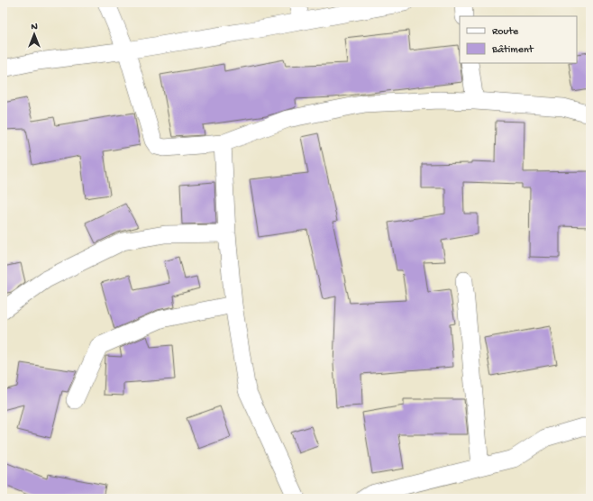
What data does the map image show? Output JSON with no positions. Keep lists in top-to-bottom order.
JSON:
{
  "legend": ["Route", "Bâtiment"],
  "north": "top"
}
